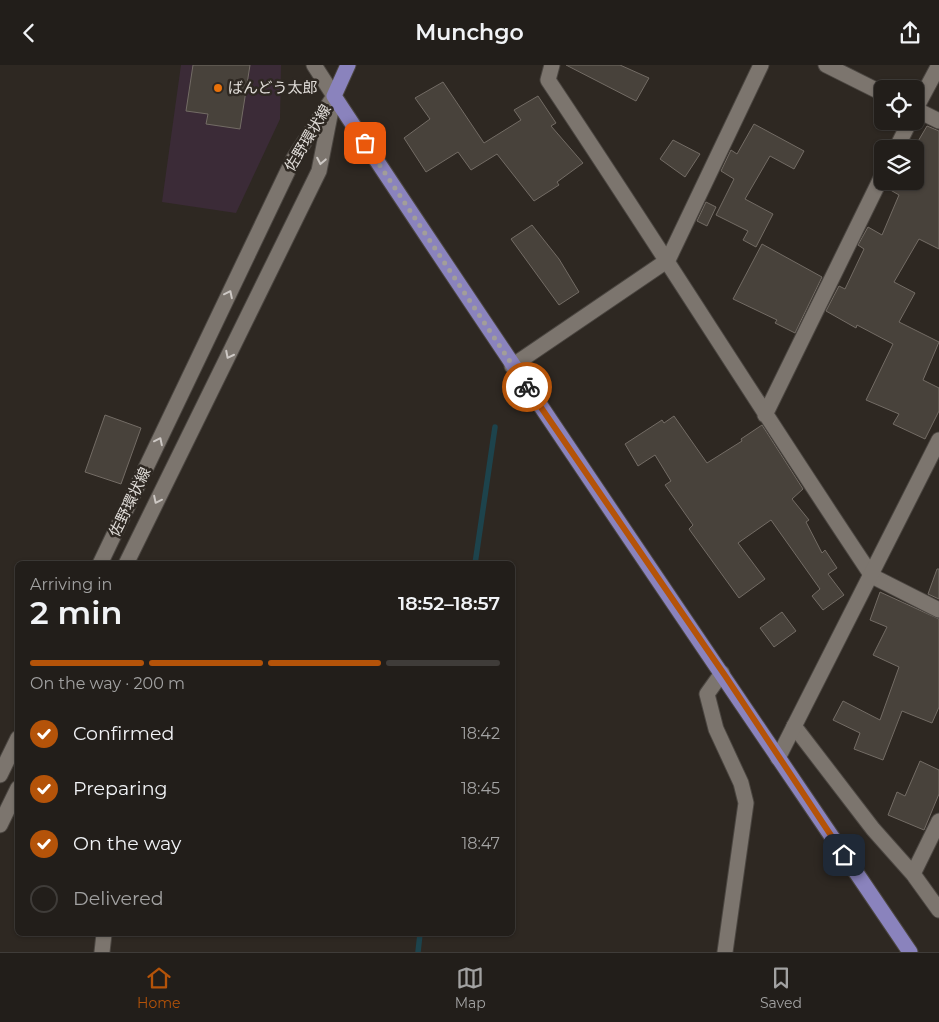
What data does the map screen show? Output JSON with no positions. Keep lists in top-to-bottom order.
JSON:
{
  "streets": {
    "street": ["佐野環状線"]
  },
  "places": ["ばんどう太郎"],
  "page": {
    "header": "Munchgo",
    "heading": ["2 min", "Arriving in", "18:52–18:57"],
    "bar": "On the way · 200 m",
    "list": [
      ["Confirmed", "18:42"],
      ["Preparing", "18:45"],
      ["On the way", "18:47"],
      "Delivered"
    ],
    "tabs": ["Home", "Map", "Saved"]
  }
}
